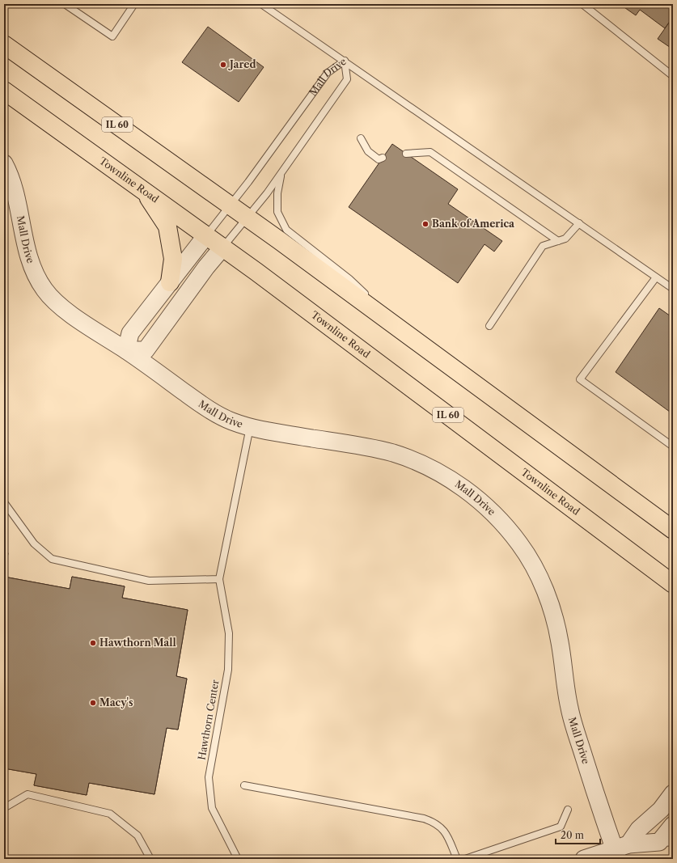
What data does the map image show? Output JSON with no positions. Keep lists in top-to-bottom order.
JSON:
{
  "streets": {
    "main road": ["IL 60", "Townline Road"],
    "street": ["Mall Drive"],
    "lane": ["Hawthorn Center"]
  },
  "crossings": [
    ["Mall Drive", "IL 60"],
    ["Mall Drive", "Townline Road"],
    ["Mall Drive", "Hawthorn Center"]
  ],
  "places": [
    "Jared",
    "Bank of America",
    "Hawthorn Mall",
    "Macy's"
  ],
  "scale_bar": "20 m"
}
